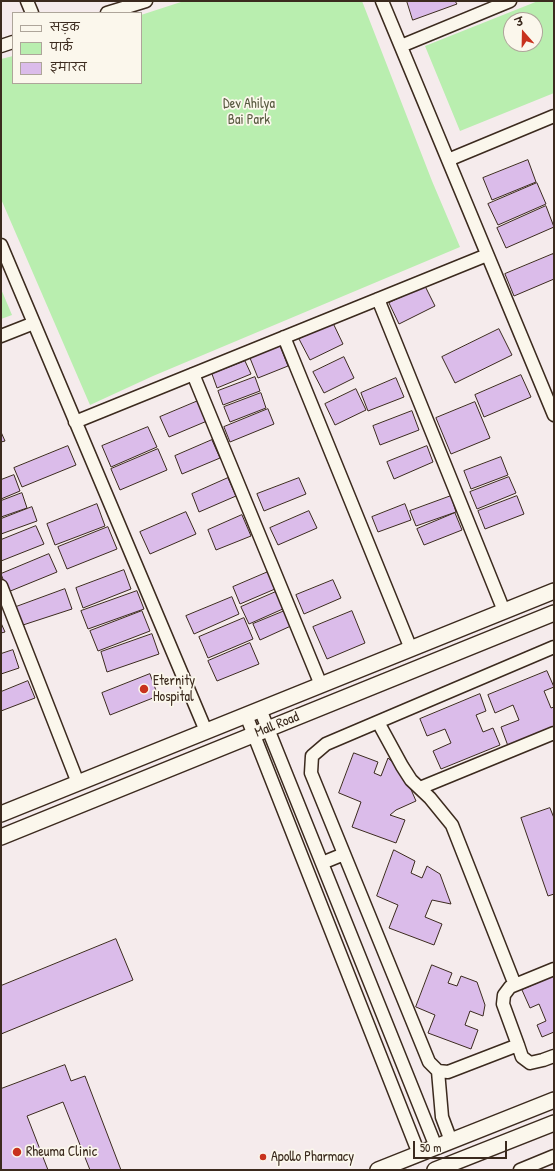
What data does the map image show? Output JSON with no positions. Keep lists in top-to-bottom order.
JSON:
{
  "streets": {
    "street": ["Mall Road"]
  },
  "parks": ["Dev Ahilya Bai Park"],
  "places": ["Eternity Hospital", "Rheuma Clinic", "Apollo Pharmacy"],
  "legend": ["सड़क", "पार्क", "इमारत"],
  "scale_bar": "50 m",
  "north": "top"
}
